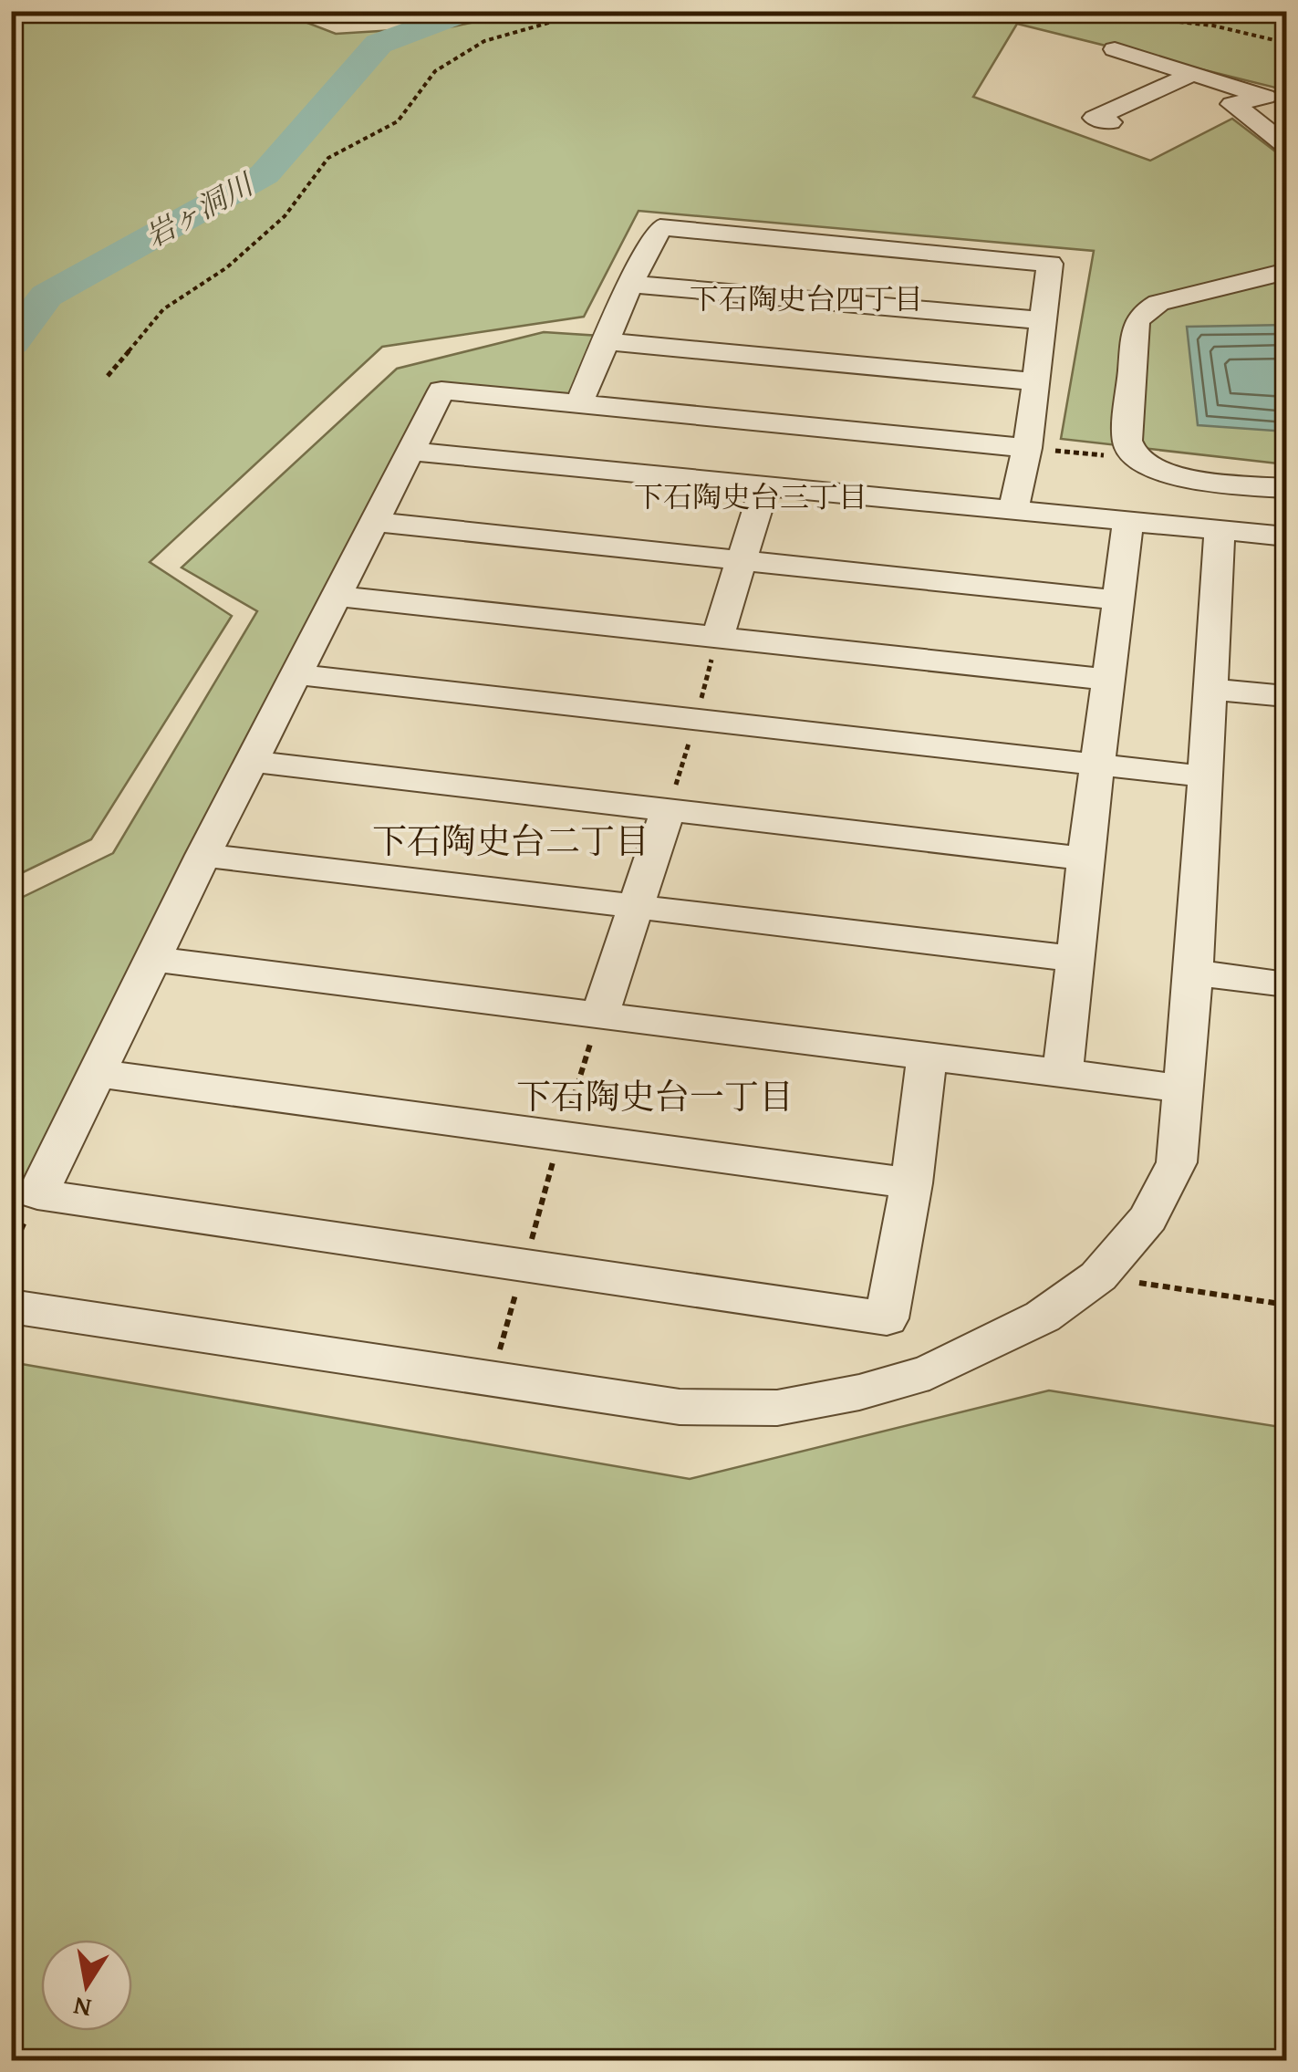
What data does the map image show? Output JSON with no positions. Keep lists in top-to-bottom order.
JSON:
{
  "districts": [
    "下石陶史台四丁目",
    "下石陶史台三丁目",
    "下石陶史台二丁目",
    "下石陶史台一丁目"
  ],
  "water": ["岩ヶ洞川"],
  "north": "bottom"
}
